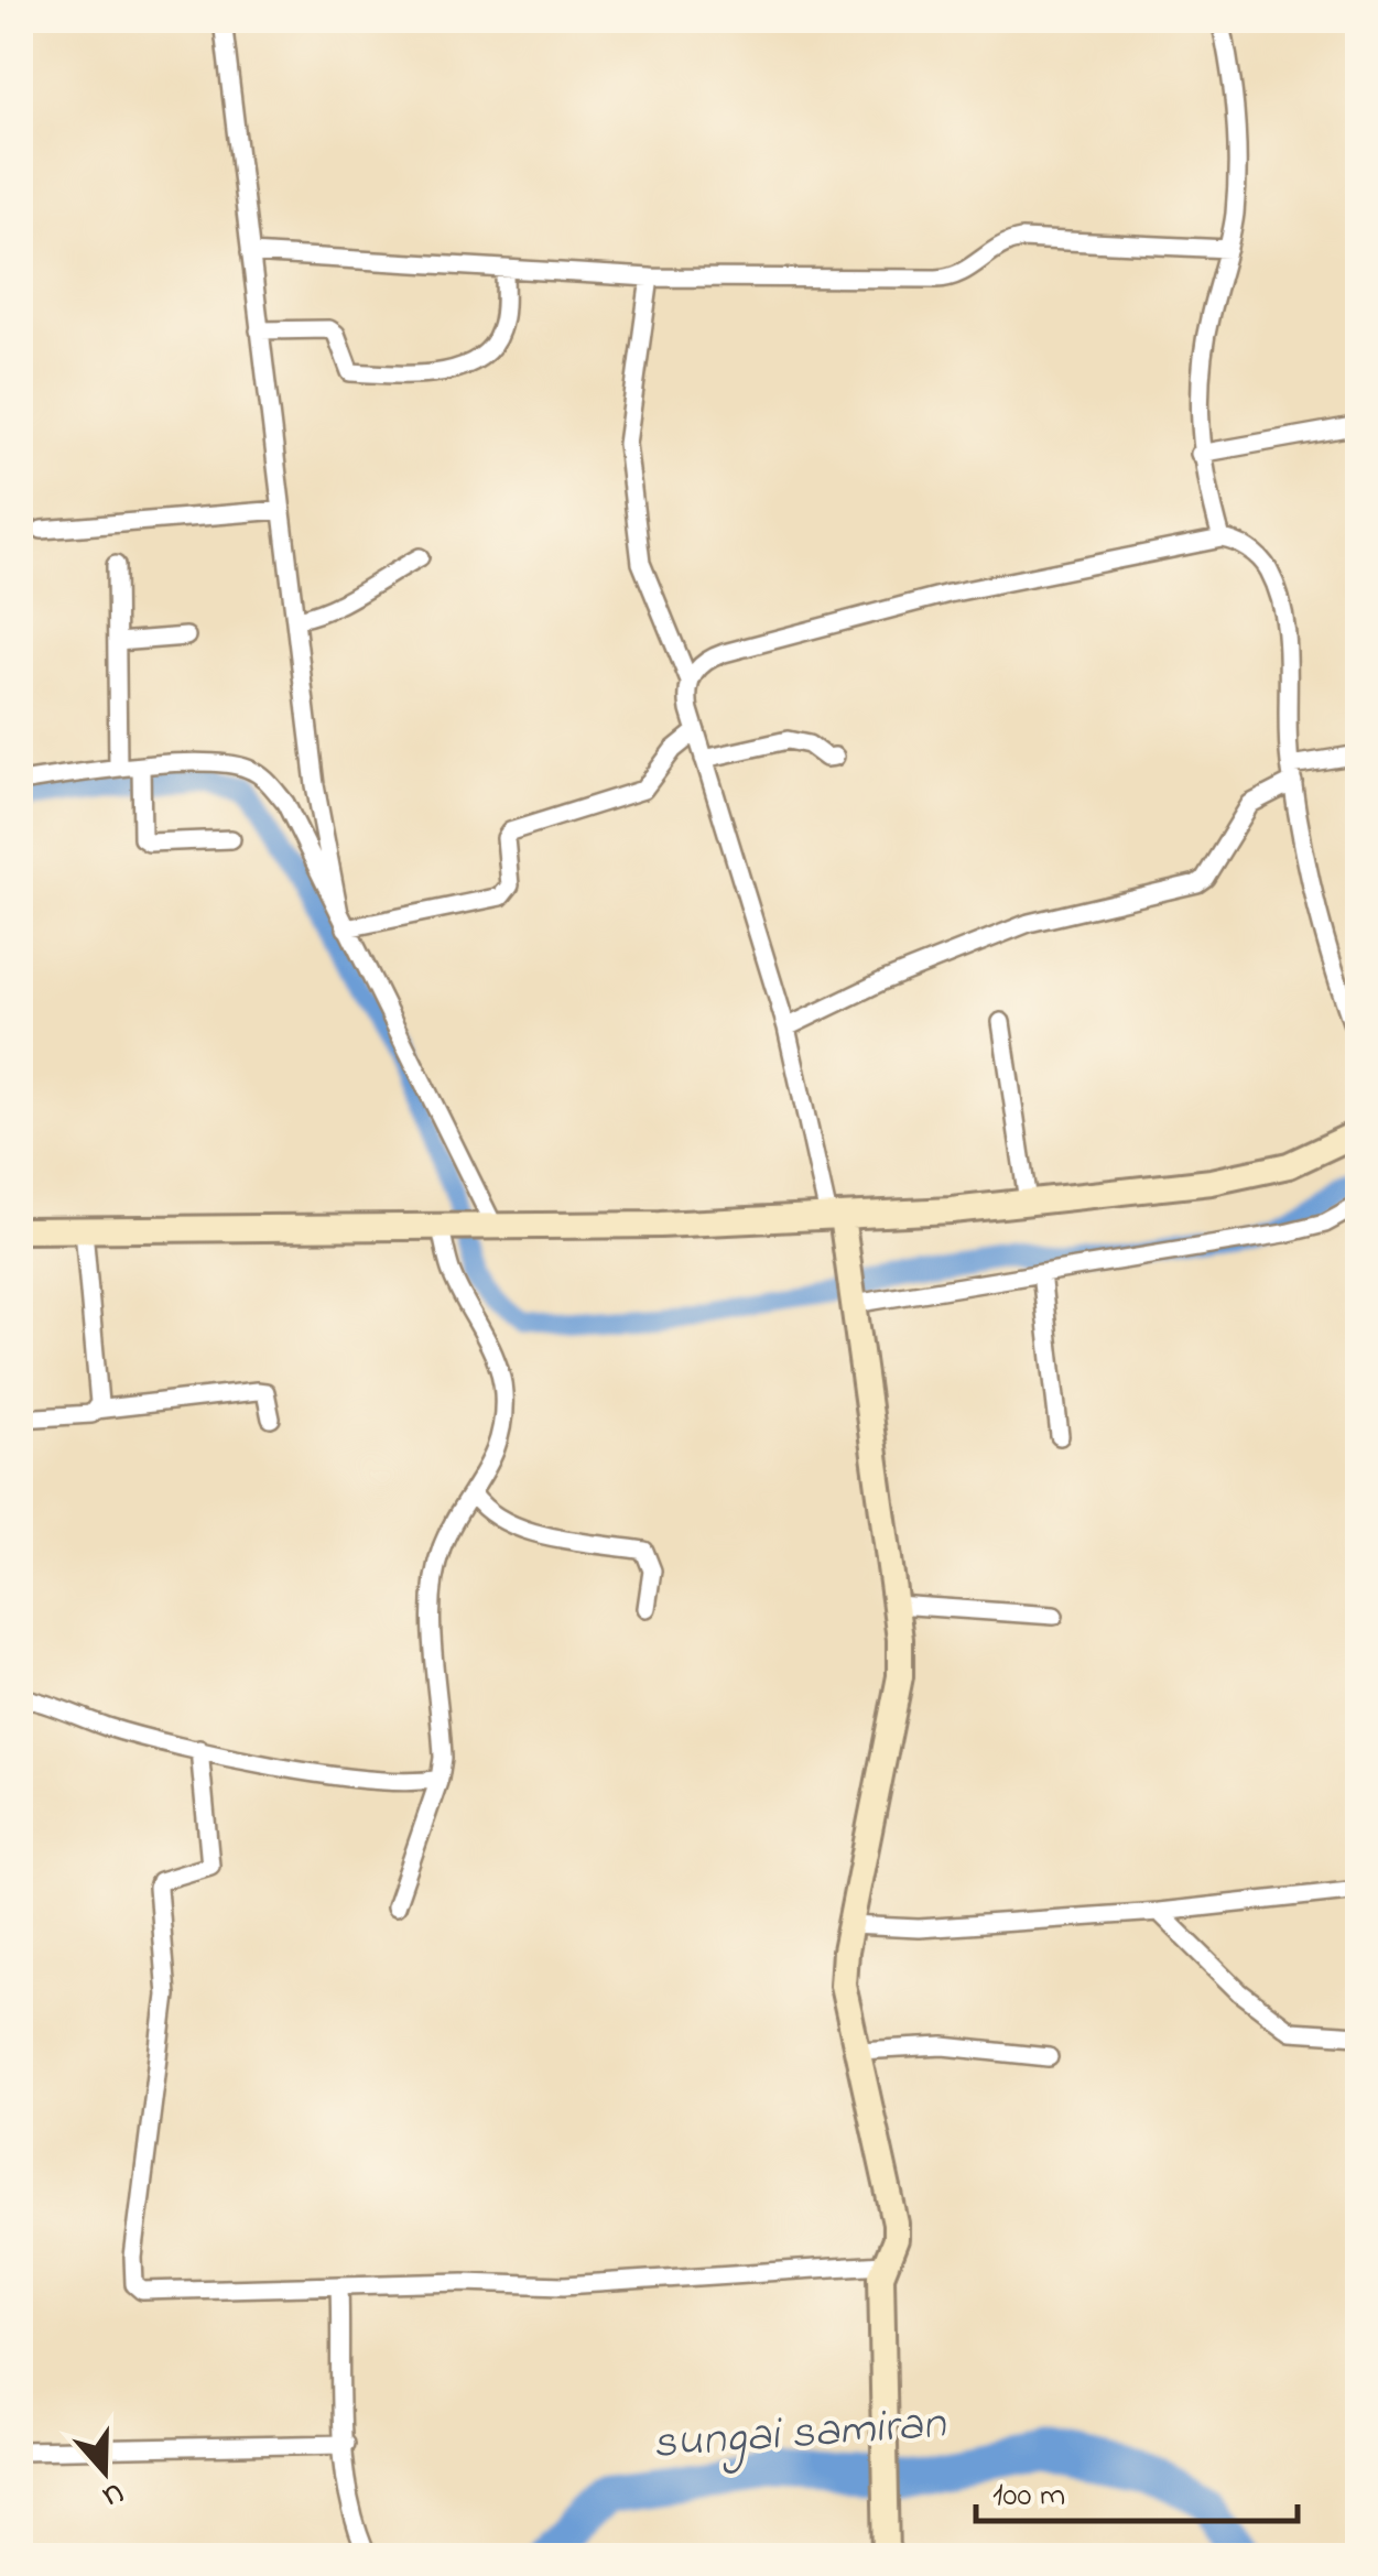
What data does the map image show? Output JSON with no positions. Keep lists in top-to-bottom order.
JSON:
{
  "water": ["sungai samiran"],
  "scale_bar": "100 m",
  "north": "bottom"
}
